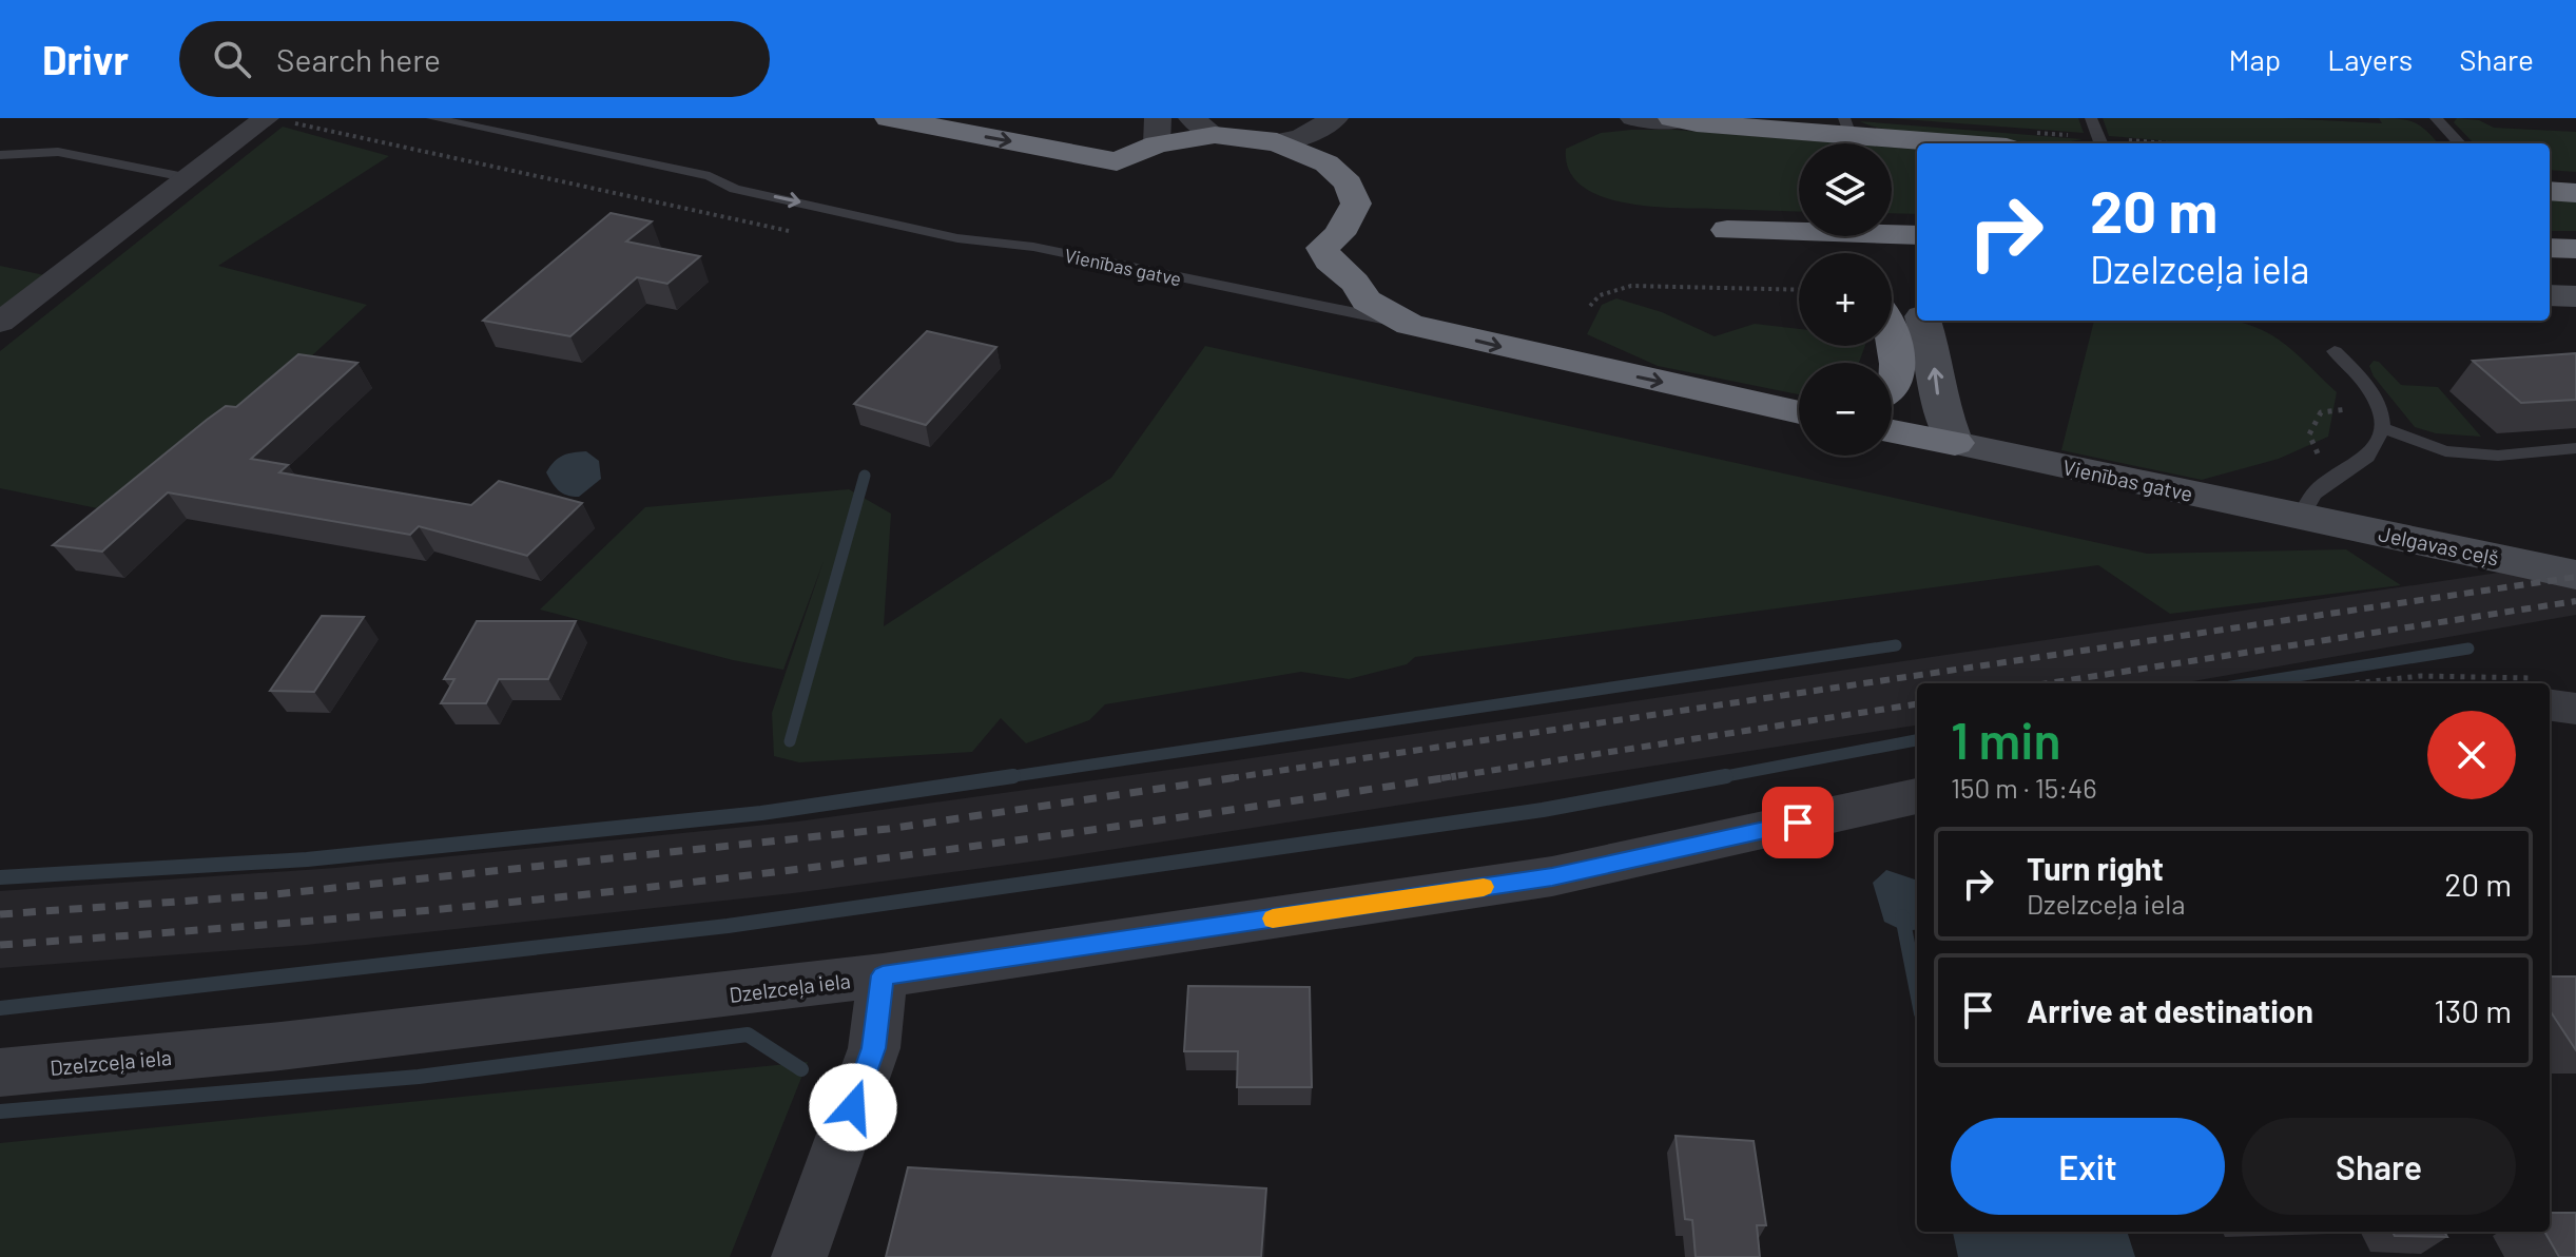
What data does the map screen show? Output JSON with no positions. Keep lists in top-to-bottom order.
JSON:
{
  "streets": {
    "highway": ["Vienības gatve"],
    "main road": ["Jelgavas ceļš"],
    "street": ["Dzelzceļa iela"]
  },
  "crossings": [
    ["Vienības gatve", "Jelgavas ceļš"]
  ],
  "one_way": ["Vienības gatve"],
  "page": {
    "header": "Drivr",
    "search": "Search here",
    "nav": ["Map", "Layers", "Share"],
    "map_buttons": ["+", "−"],
    "turn": ["20 m", "Dzelzceļa iela"],
    "heading": ["1 min", "150 m · 15:46"],
    "list": [
      {
        "name": "Turn right",
        "note": "Dzelzceļa iela",
        "value": "20 m"
      },
      {
        "name": "Arrive at destination",
        "value": "130 m"
      }
    ],
    "buttons": ["Exit", "Share"]
  }
}
